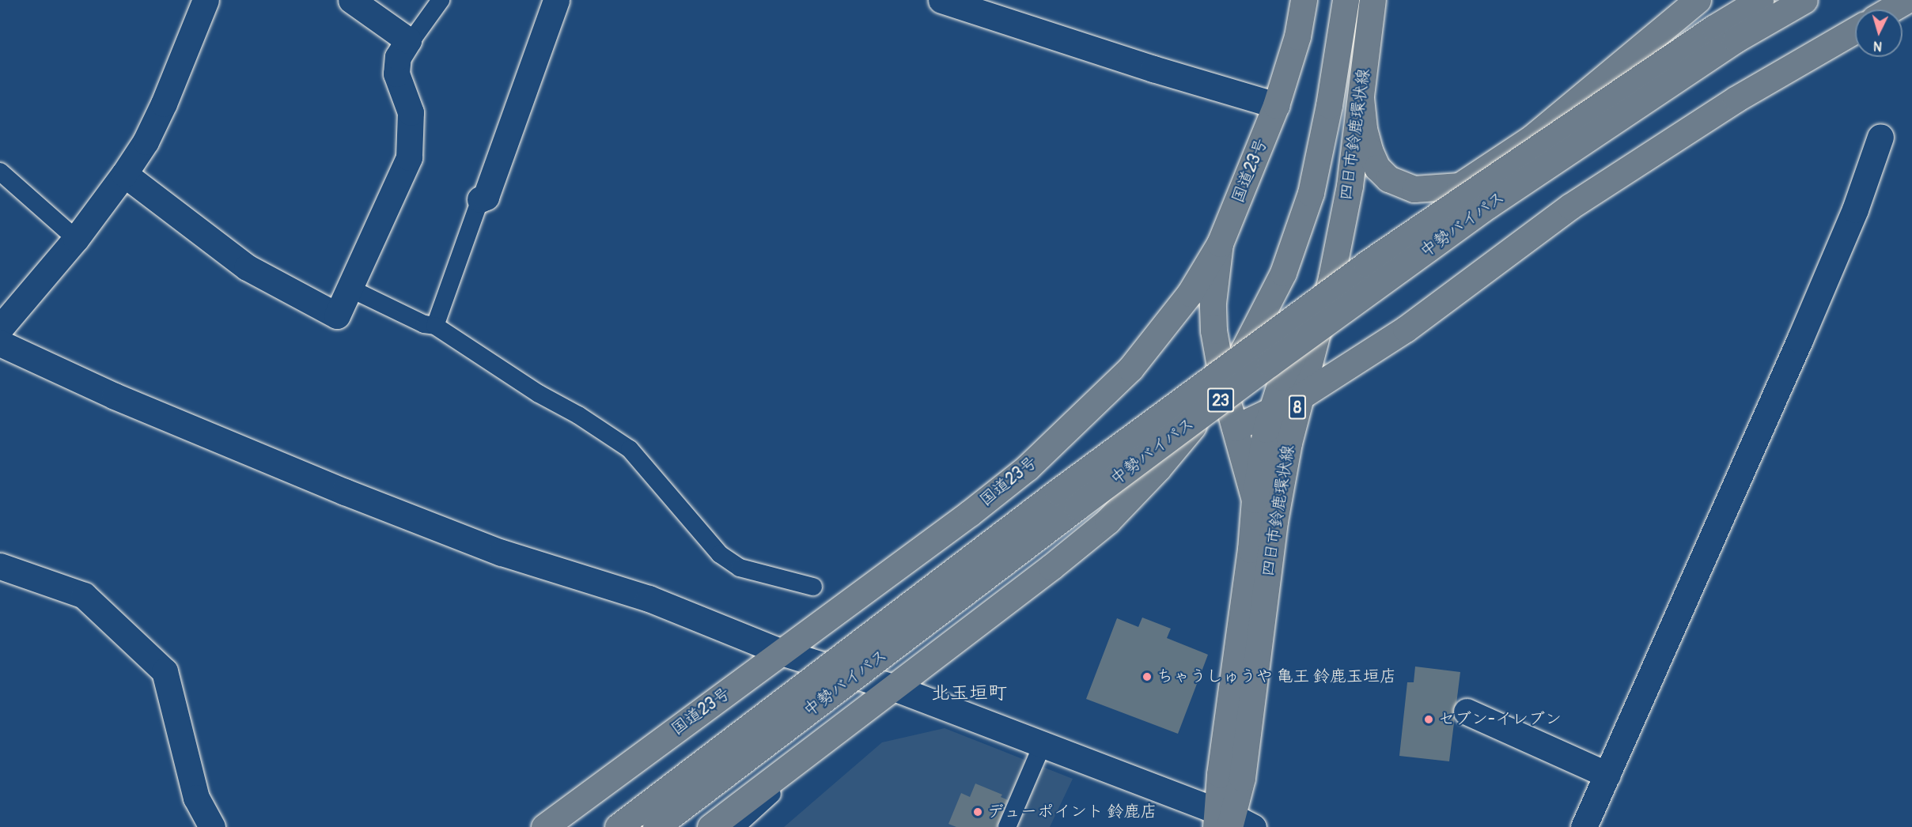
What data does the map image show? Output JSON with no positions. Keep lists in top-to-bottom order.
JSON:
{
  "streets": {
    "main road": [
      "四日市鈴鹿環状線",
      "国道23号",
      "中勢バイパス",
      "23",
      "8"
    ]
  },
  "crossings": [
    ["四日市鈴鹿環状線", "国道23号"],
    ["四日市鈴鹿環状線", "23"]
  ],
  "districts": ["北玉垣町"],
  "places": ["ちゃうしゅうや 亀王 鈴鹿玉垣店", "セブン-イレブン", "デューポイント 鈴鹿店"],
  "north": "bottom"
}
